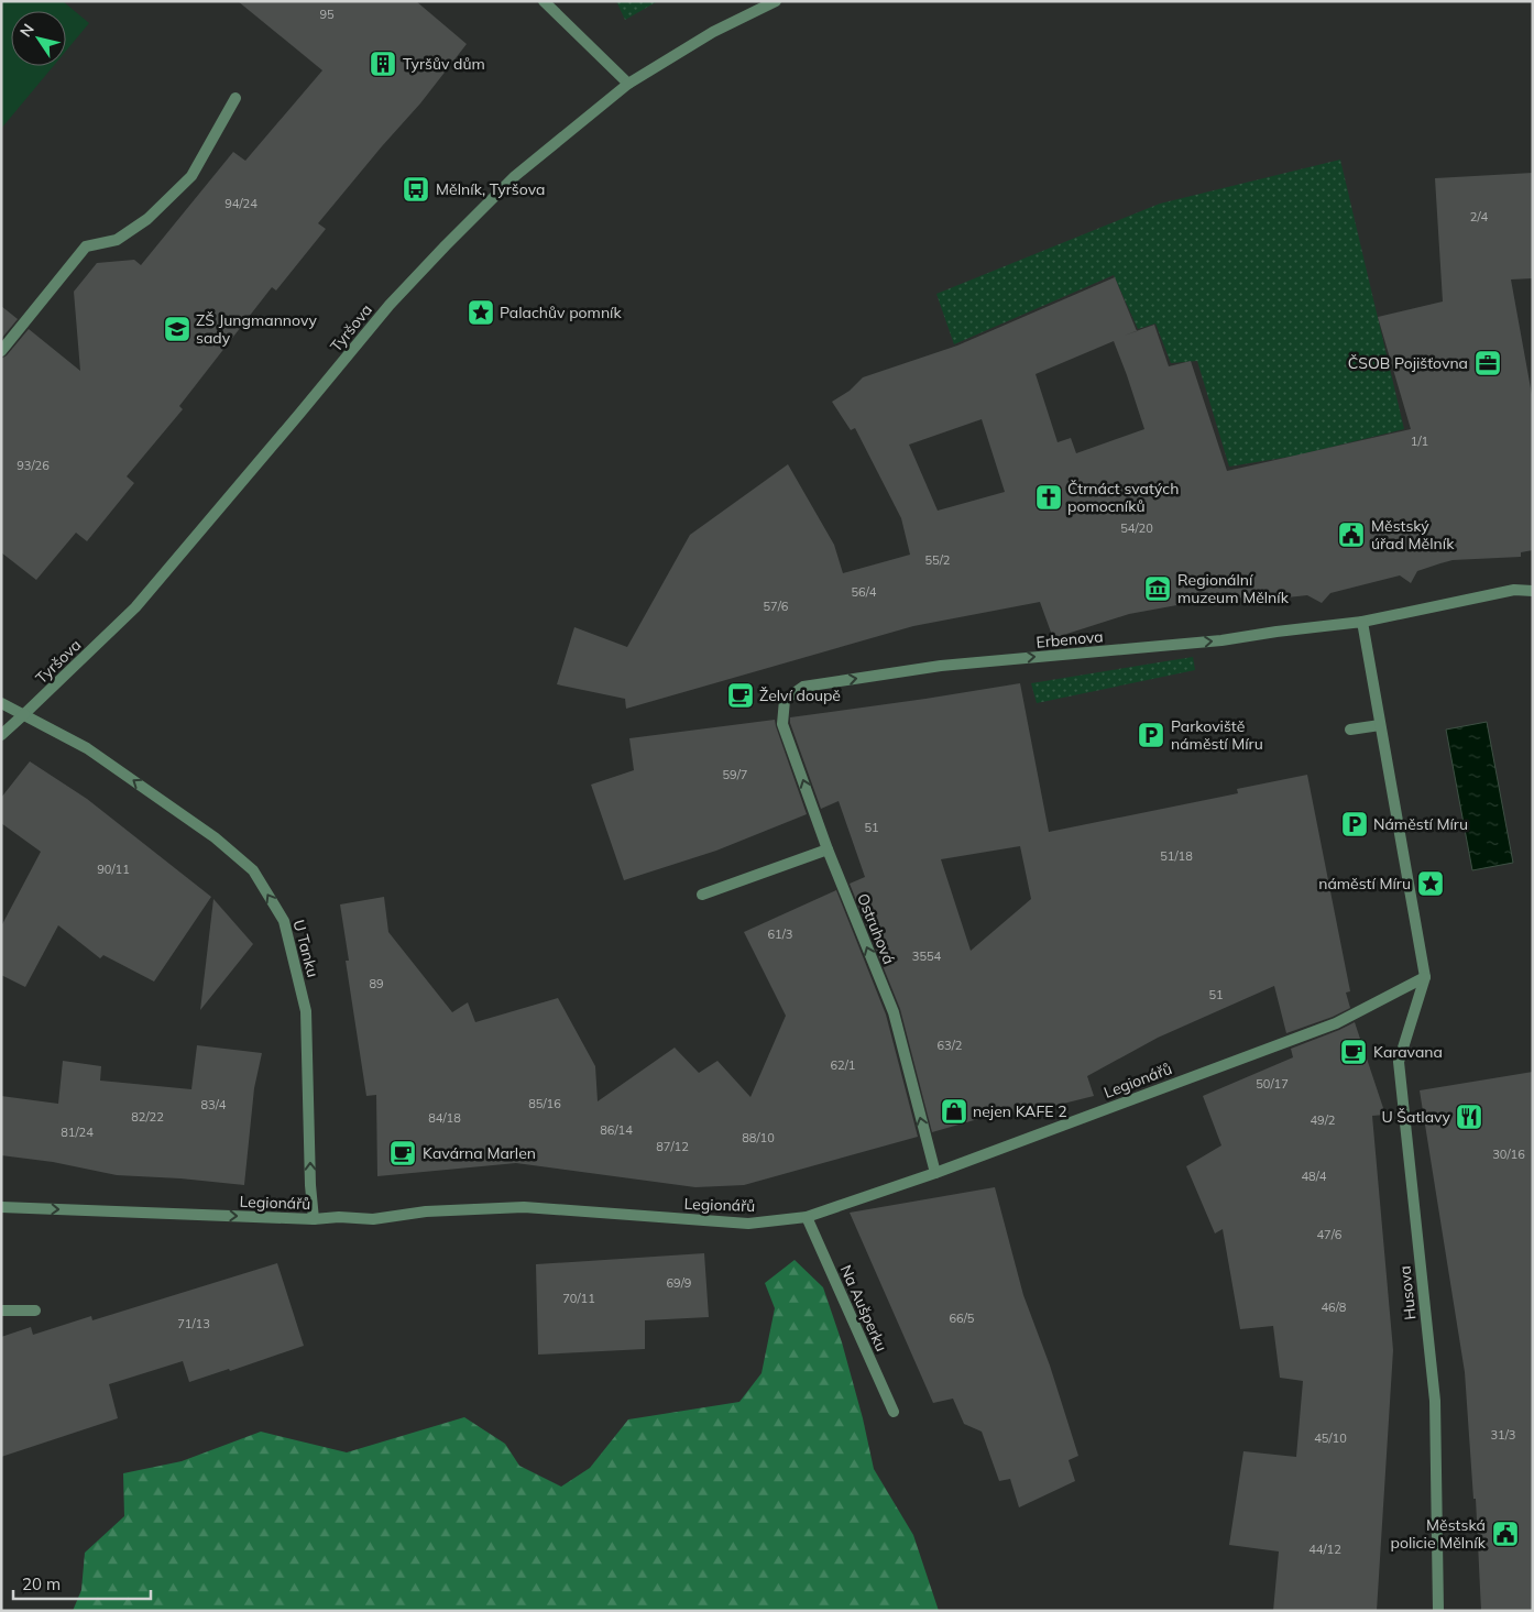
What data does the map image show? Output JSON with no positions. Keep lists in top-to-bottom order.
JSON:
{
  "streets": {
    "street": [
      "Tyršova",
      "Erbenova",
      "Ostruhová",
      "U Tanku",
      "Legionářů",
      "Husova",
      "Na Aušperku"
    ]
  },
  "crossings": [
    ["Tyršova", "U Tanku"],
    ["Erbenova", "Ostruhová"],
    ["Ostruhová", "Legionářů"],
    ["U Tanku", "Legionářů"],
    ["Legionářů", "Husova"],
    ["Legionářů", "Na Aušperku"]
  ],
  "one_way": ["Erbenova", "Ostruhová", "U Tanku"],
  "places": {
    "building": ["Tyršův dům"],
    "bus stop": ["Mělník, Tyršova"],
    "place": ["Palachův pomník", "náměstí Míru"],
    "school or university": ["ZŠ Jungmannovy sady"],
    "office": ["ČSOB Pojišťovna"],
    "church": ["Čtrnáct svatých pomocníků"],
    "public building": ["Městský úřad Mělník", "Městská policie Mělník"],
    "museum": ["Regionální muzeum Mělník"],
    "cafe": ["Želví doupě", "Karavana", "Kavárna Marlen"],
    "parking": ["Parkoviště náměstí Míru", "Náměstí Míru"],
    "shop": ["nejen KAFE 2"],
    "restaurant": ["U Šatlavy"]
  },
  "house_numbers": [
    "95",
    "94/24",
    "2/4",
    "1/1",
    "93/26",
    "54/20",
    "55/2",
    "56/4",
    "57/6",
    "59/7",
    "51",
    "51/18",
    "90/11",
    "61/3",
    "3554",
    "89",
    "51",
    "63/2",
    "62/1",
    "50/17",
    "85/16",
    "83/4",
    "82/22",
    "84/18",
    "49/2",
    "86/14",
    "81/24",
    "88/10",
    "87/12",
    "30/16",
    "48/4",
    "47/6",
    "69/9",
    "70/11",
    "46/8",
    "66/5",
    "71/13",
    "31/3",
    "45/10",
    "44/12"
  ],
  "scale_bar": "20 m",
  "north": "top left"
}
